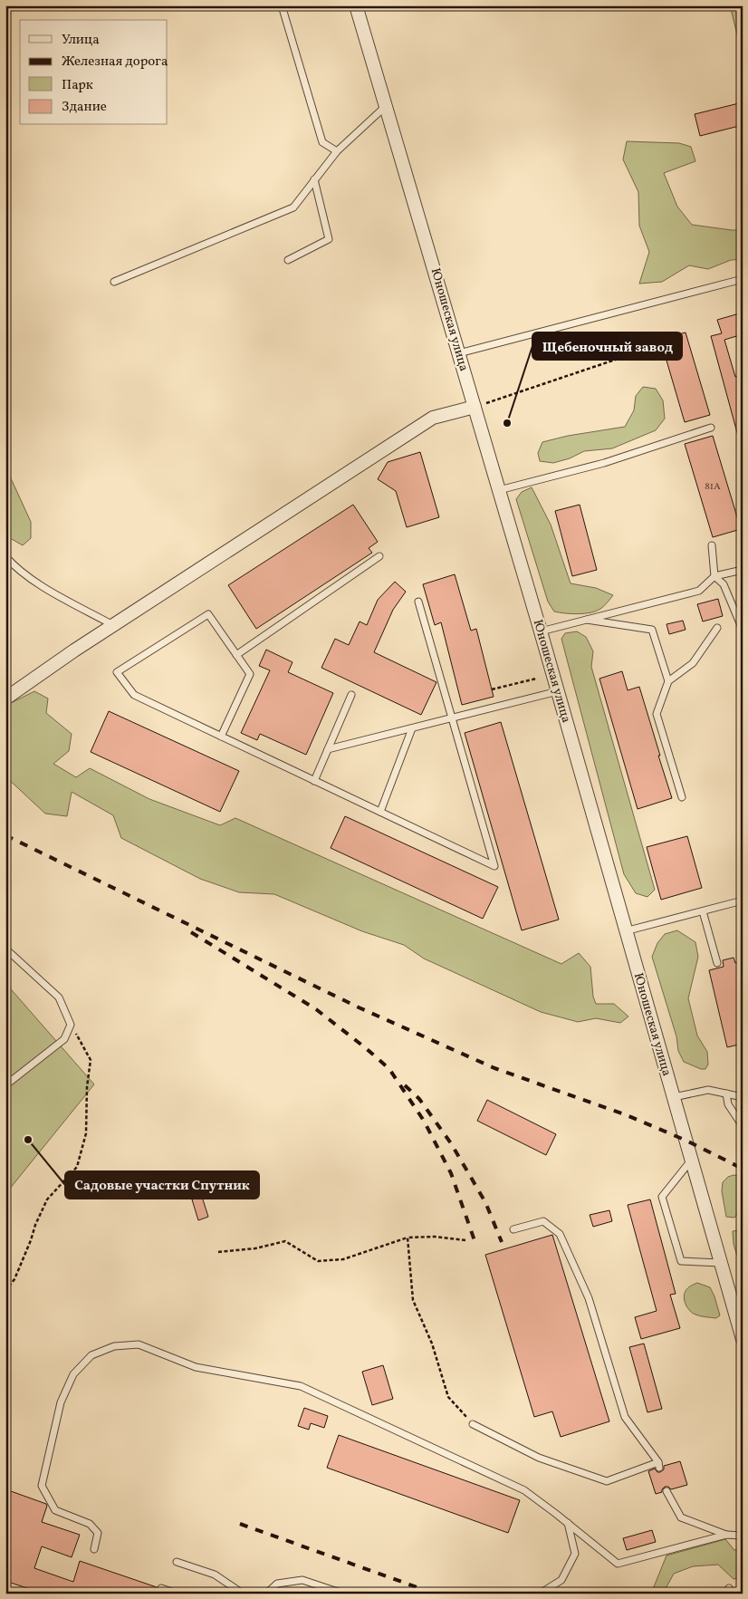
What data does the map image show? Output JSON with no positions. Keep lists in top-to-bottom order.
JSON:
{
  "streets": {
    "street": ["Юношеская улица"]
  },
  "places": ["Щебеночный завод", "Садовые участки Спутник"],
  "house_numbers": ["81А"],
  "legend": [
    "Улица",
    "Железная дорога",
    "Парк",
    "Здание"
  ]
}
